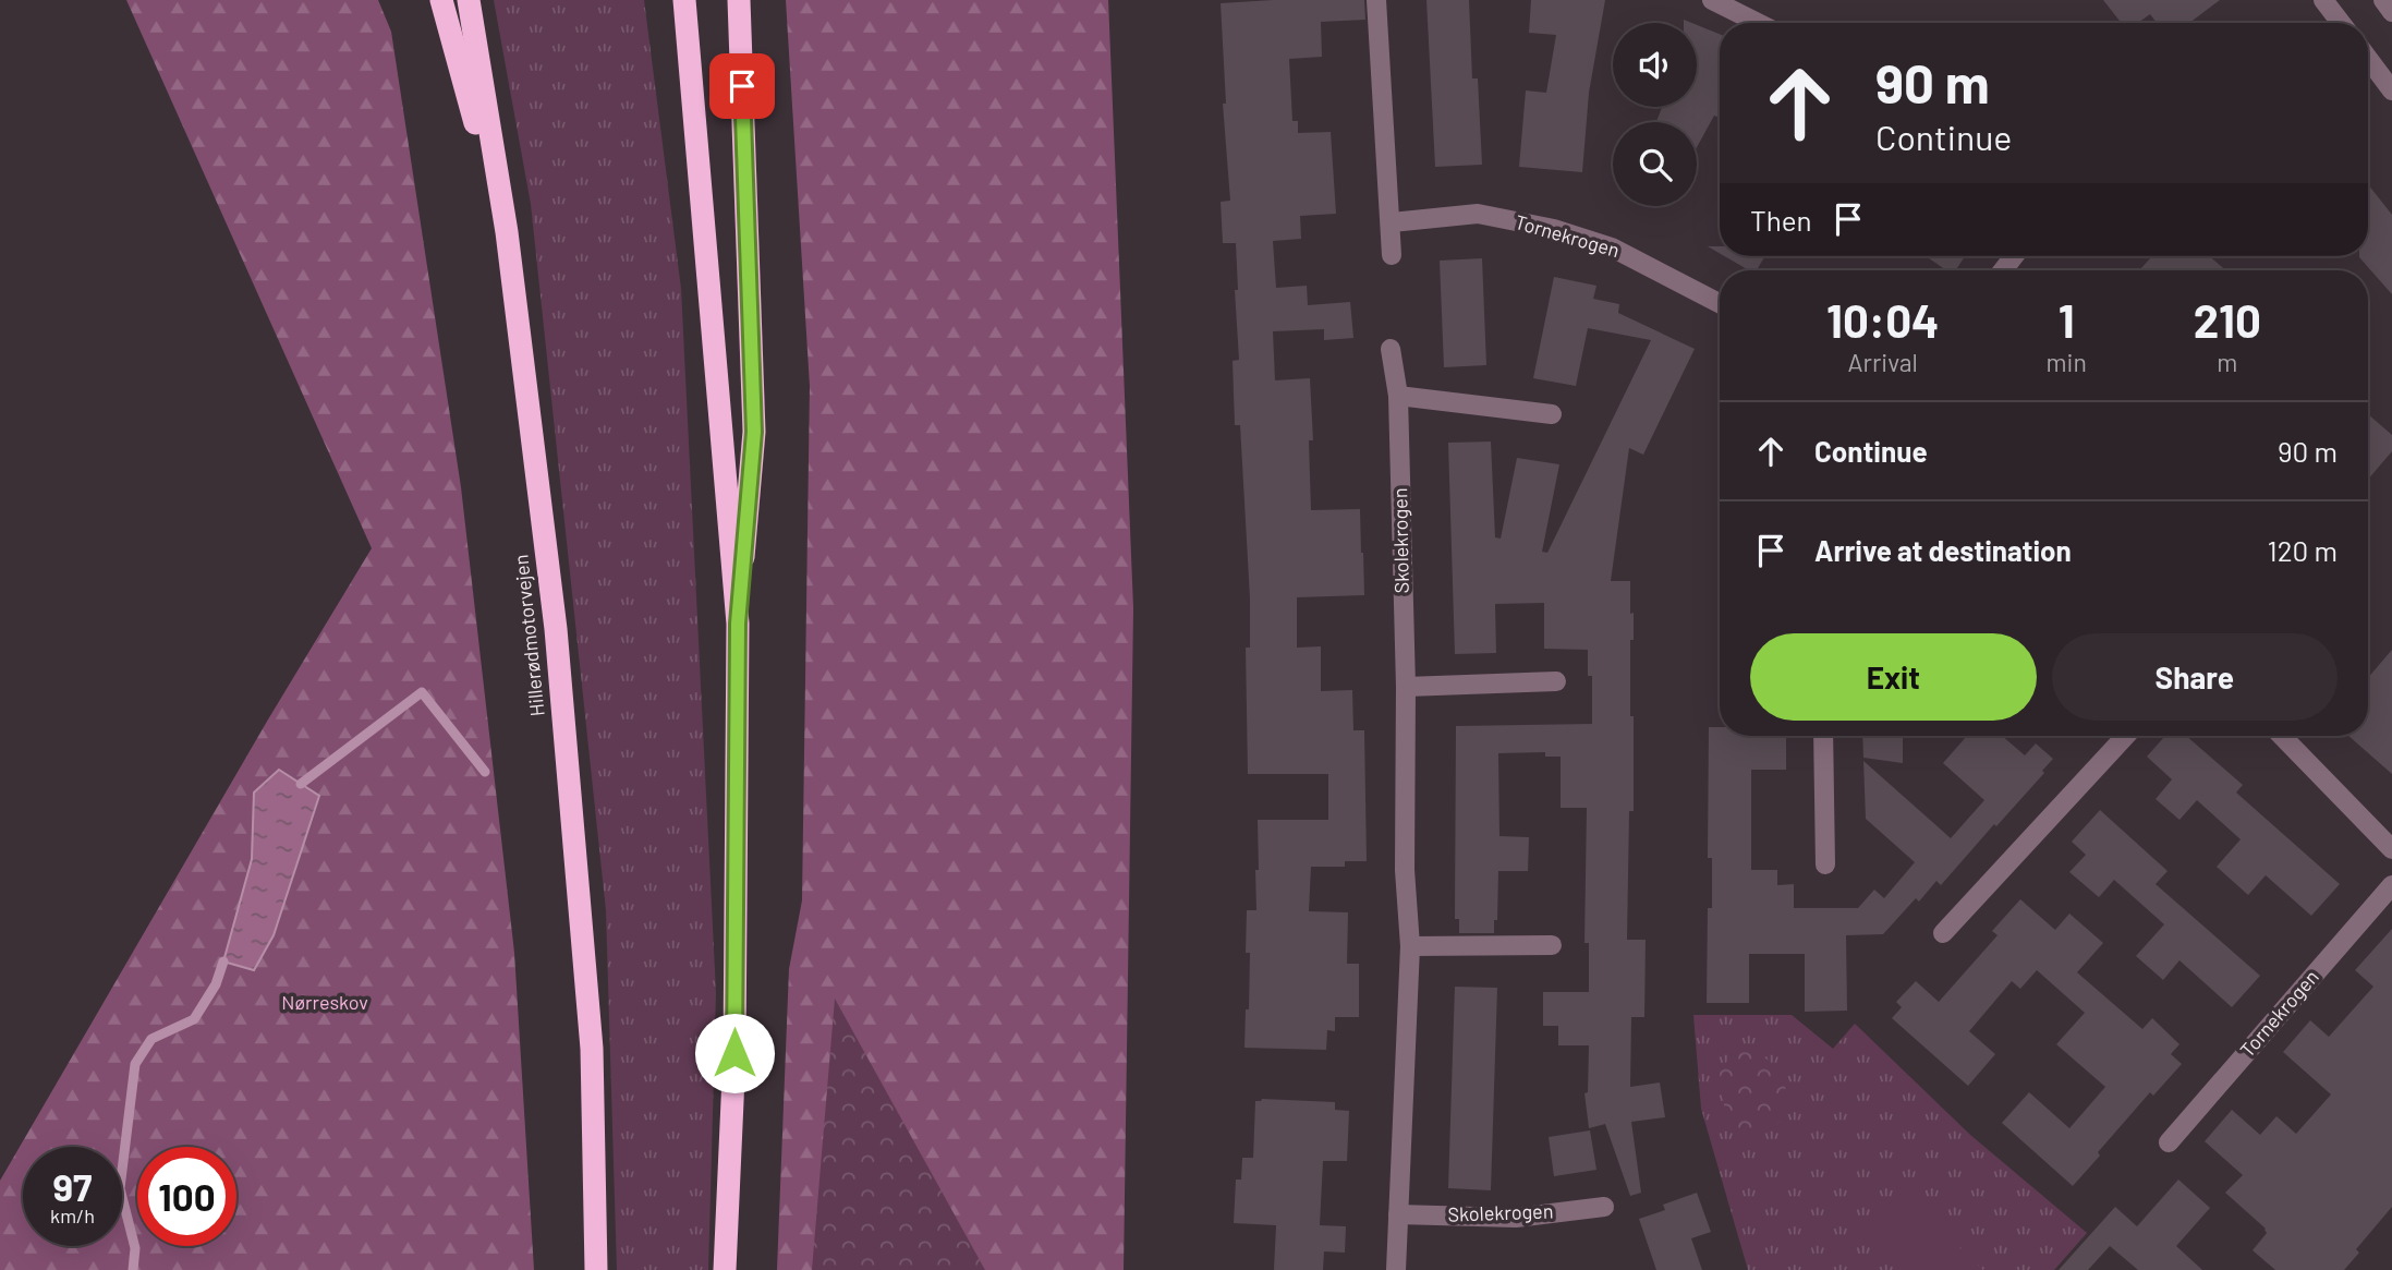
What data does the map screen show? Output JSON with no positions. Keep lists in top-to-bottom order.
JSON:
{
  "streets": {
    "highway": ["Hillerødmotorvejen"],
    "street": ["Tornekrogen", "Skolekrogen"]
  },
  "parks": ["Nørreskov"],
  "page": {
    "turn": ["90 m", "Continue"],
    "then": "Then",
    "eta": [
      "10:04",
      "Arrival",
      "1",
      "min",
      "210",
      "m"
    ],
    "list": [
      {
        "name": "Continue",
        "value": "90 m"
      },
      {
        "name": "Arrive at destination",
        "value": "120 m"
      }
    ],
    "buttons": ["Exit", "Share"],
    "speed": "97 km/h",
    "limit": "100"
  }
}
